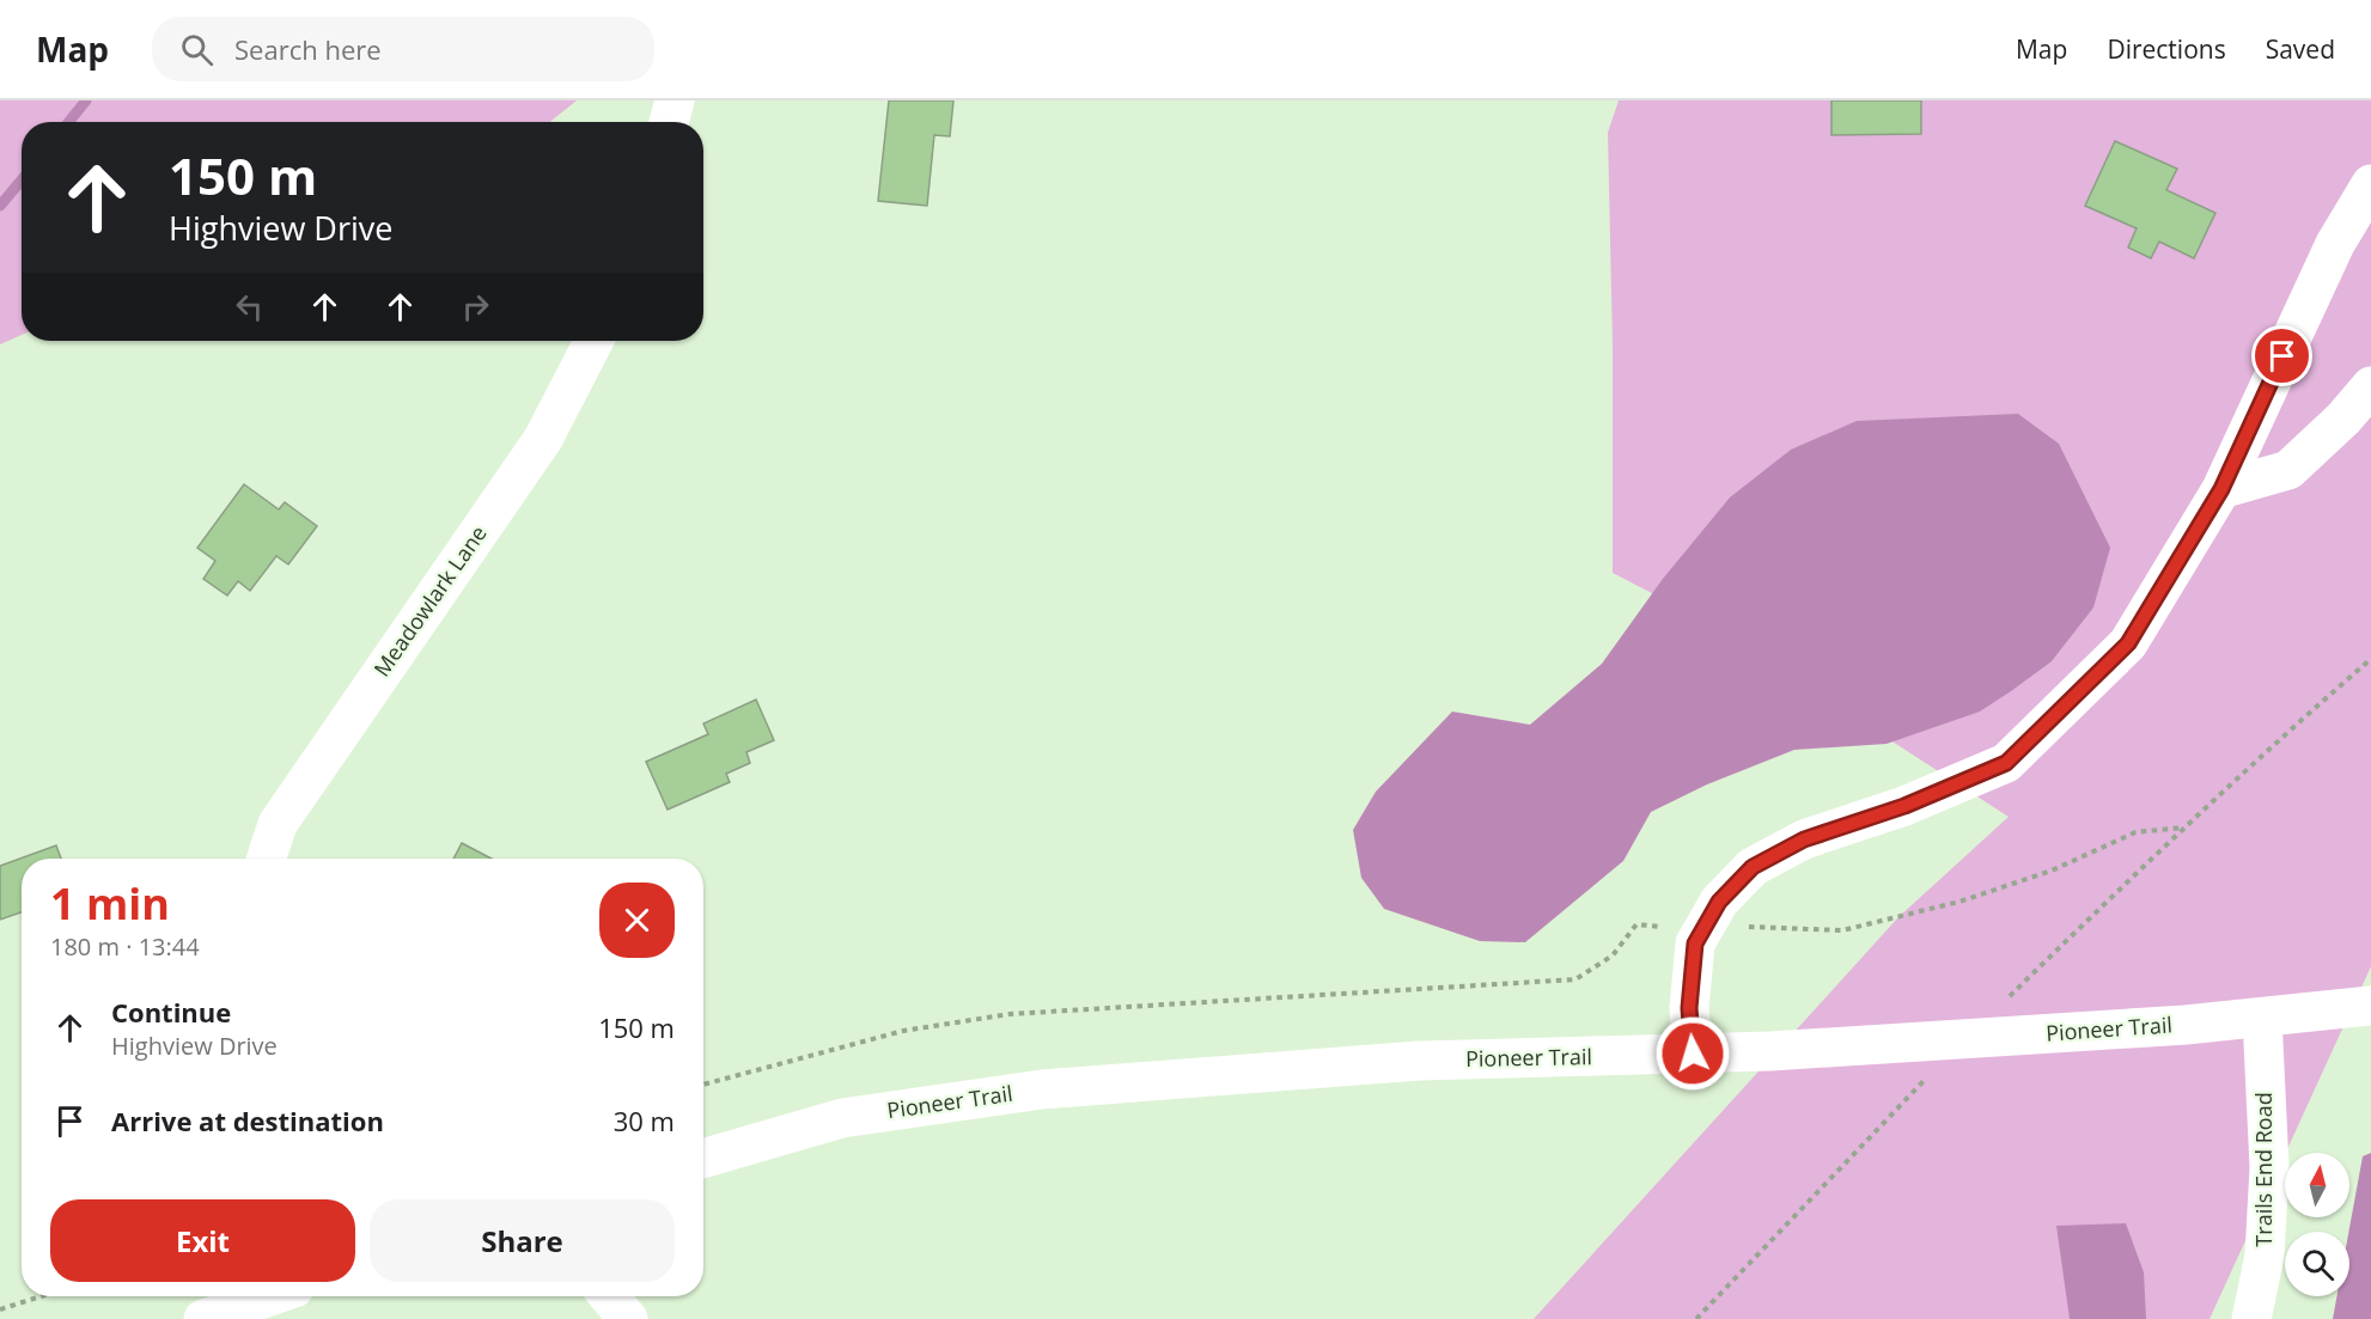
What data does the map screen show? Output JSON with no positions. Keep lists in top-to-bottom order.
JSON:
{
  "streets": {
    "street": ["Meadowlark Lane", "Pioneer Trail", "Trails End Road"]
  },
  "crossings": [
    ["Pioneer Trail", "Trails End Road"]
  ],
  "north": "top",
  "page": {
    "header": "Map",
    "search": "Search here",
    "nav": ["Map", "Directions", "Saved"],
    "turn": ["150 m", "Highview Drive"],
    "heading": ["1 min", "180 m · 13:44"],
    "list": [
      {
        "name": "Continue",
        "note": "Highview Drive",
        "value": "150 m"
      },
      {
        "name": "Arrive at destination",
        "value": "30 m"
      }
    ],
    "buttons": ["Exit", "Share"]
  }
}
